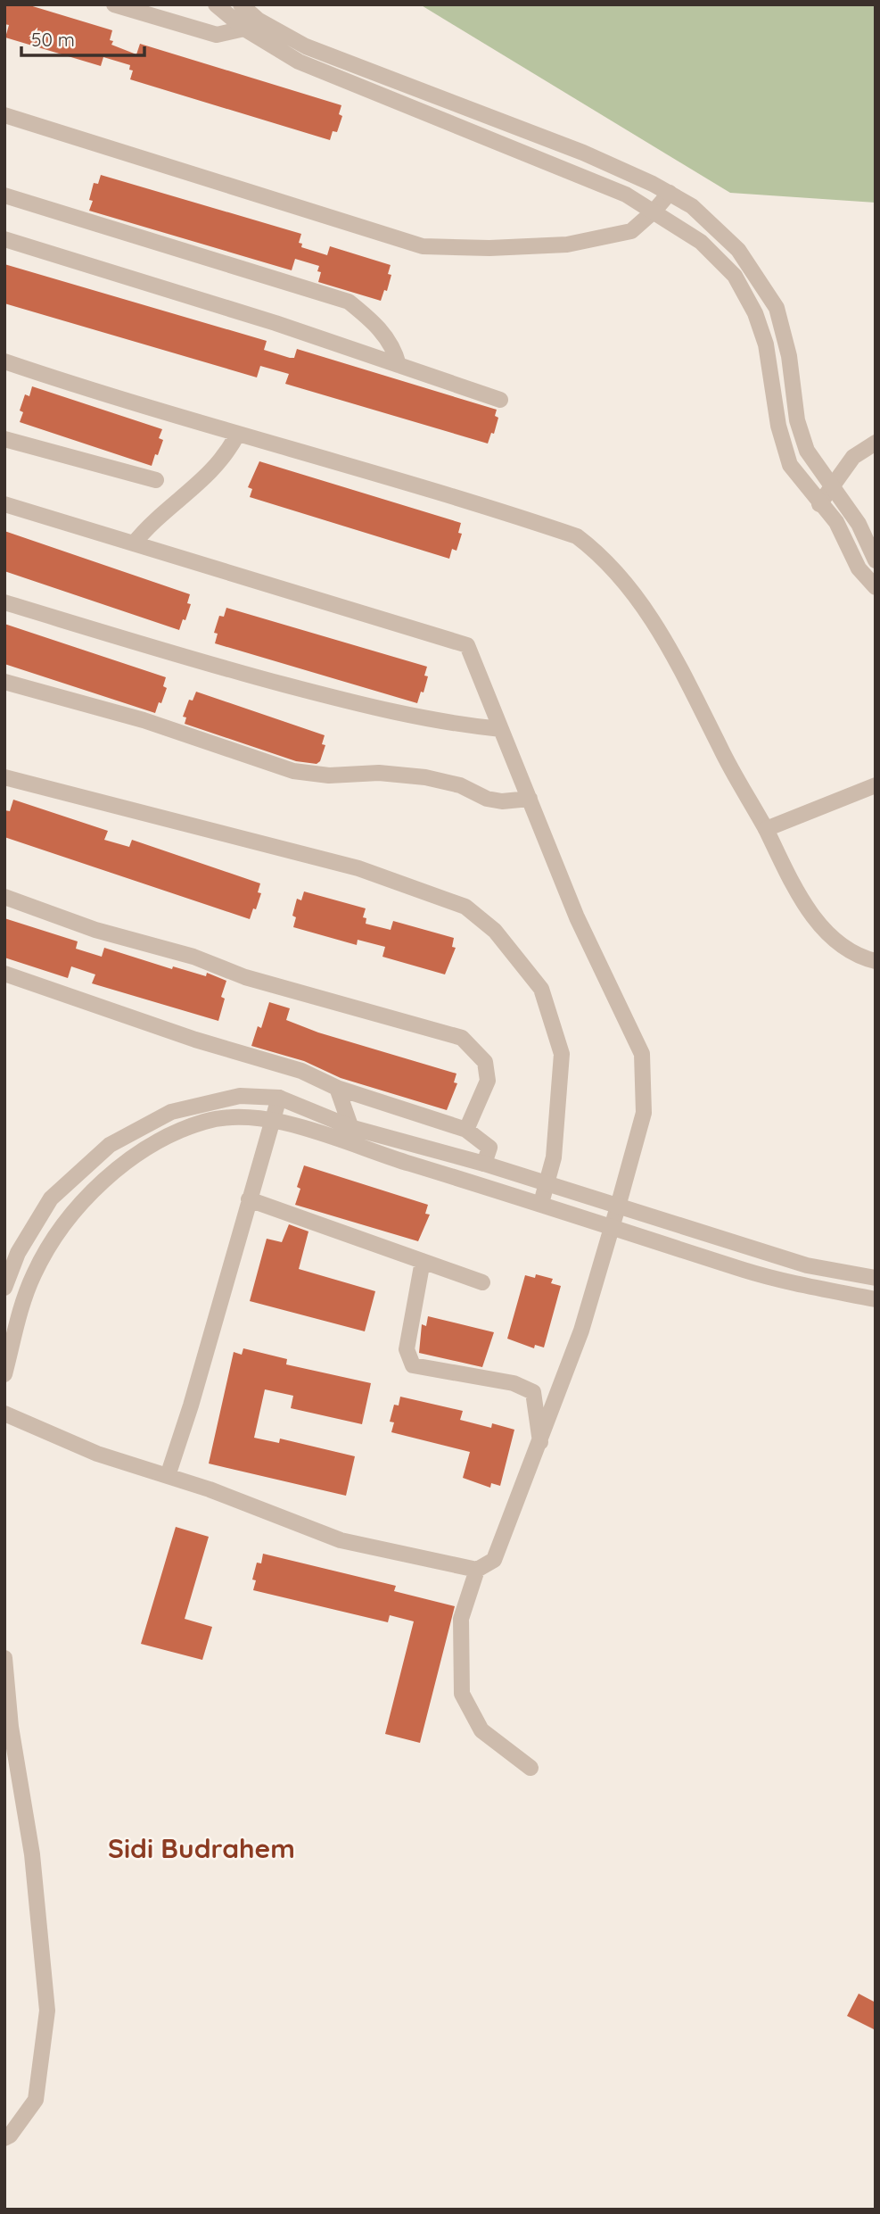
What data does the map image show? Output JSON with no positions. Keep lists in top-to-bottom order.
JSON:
{
  "districts": ["Sidi Budrahem"],
  "scale_bar": "50 m"
}
